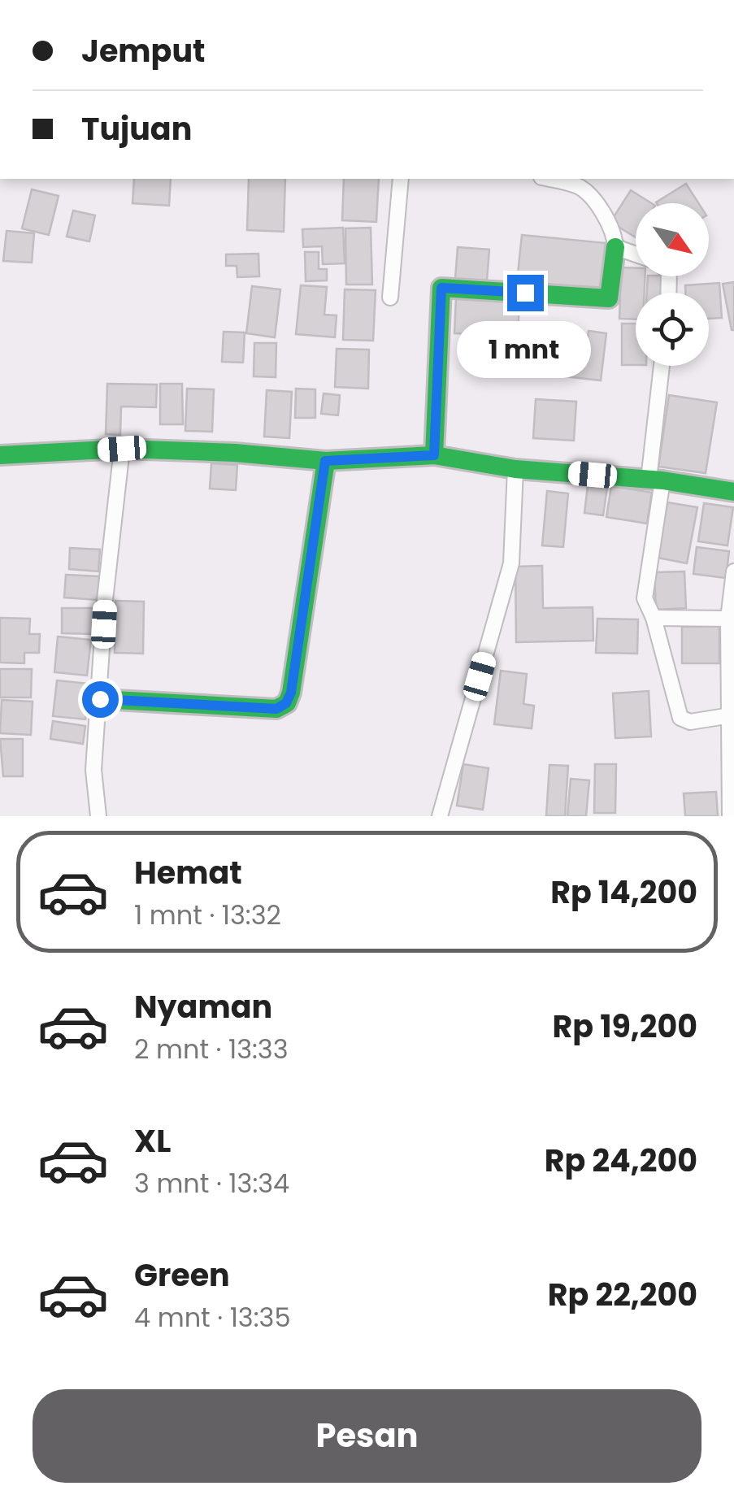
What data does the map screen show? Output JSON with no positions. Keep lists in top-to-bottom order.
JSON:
{
  "north": "bottom right",
  "page": {
    "banner": ["Jemput", "Tujuan"],
    "bubble": "1 mnt",
    "list": [
      {
        "name": "Hemat",
        "note": "1 mnt · 13:32",
        "value": "Rp 14,200"
      },
      {
        "name": "Nyaman",
        "note": "2 mnt · 13:33",
        "value": "Rp 19,200"
      },
      {
        "name": "XL",
        "note": "3 mnt · 13:34",
        "value": "Rp 24,200"
      },
      {
        "name": "Green",
        "note": "4 mnt · 13:35",
        "value": "Rp 22,200"
      }
    ],
    "buttons": "Pesan"
  }
}
